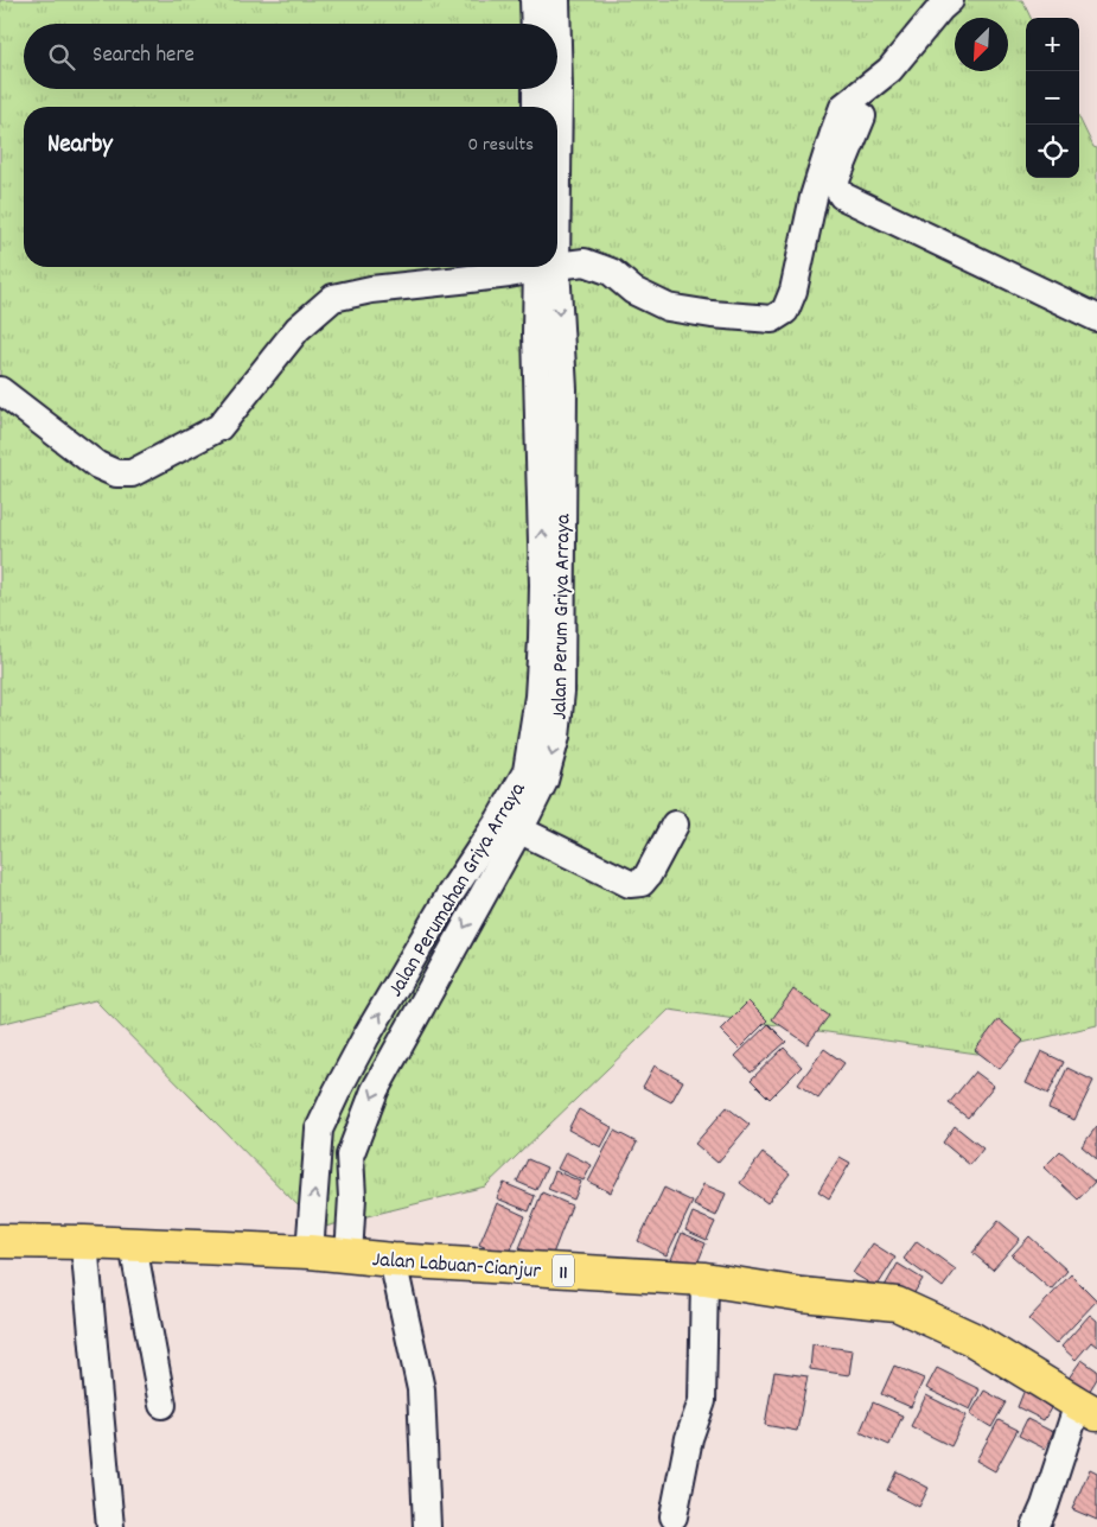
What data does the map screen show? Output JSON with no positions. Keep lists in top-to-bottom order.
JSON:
{
  "streets": {
    "highway": ["Jalan Labuan-Cianjur", "11"],
    "street": ["Jalan Perumahan Griya Arraya"]
  },
  "crossings": [
    ["Jalan Perumahan Griya Arraya", "Jalan Labuan-Cianjur"]
  ],
  "north": "bottom left",
  "page": {
    "map_buttons": ["+", "−"],
    "search": "Search here",
    "heading": ["Nearby", "0 results"]
  }
}
